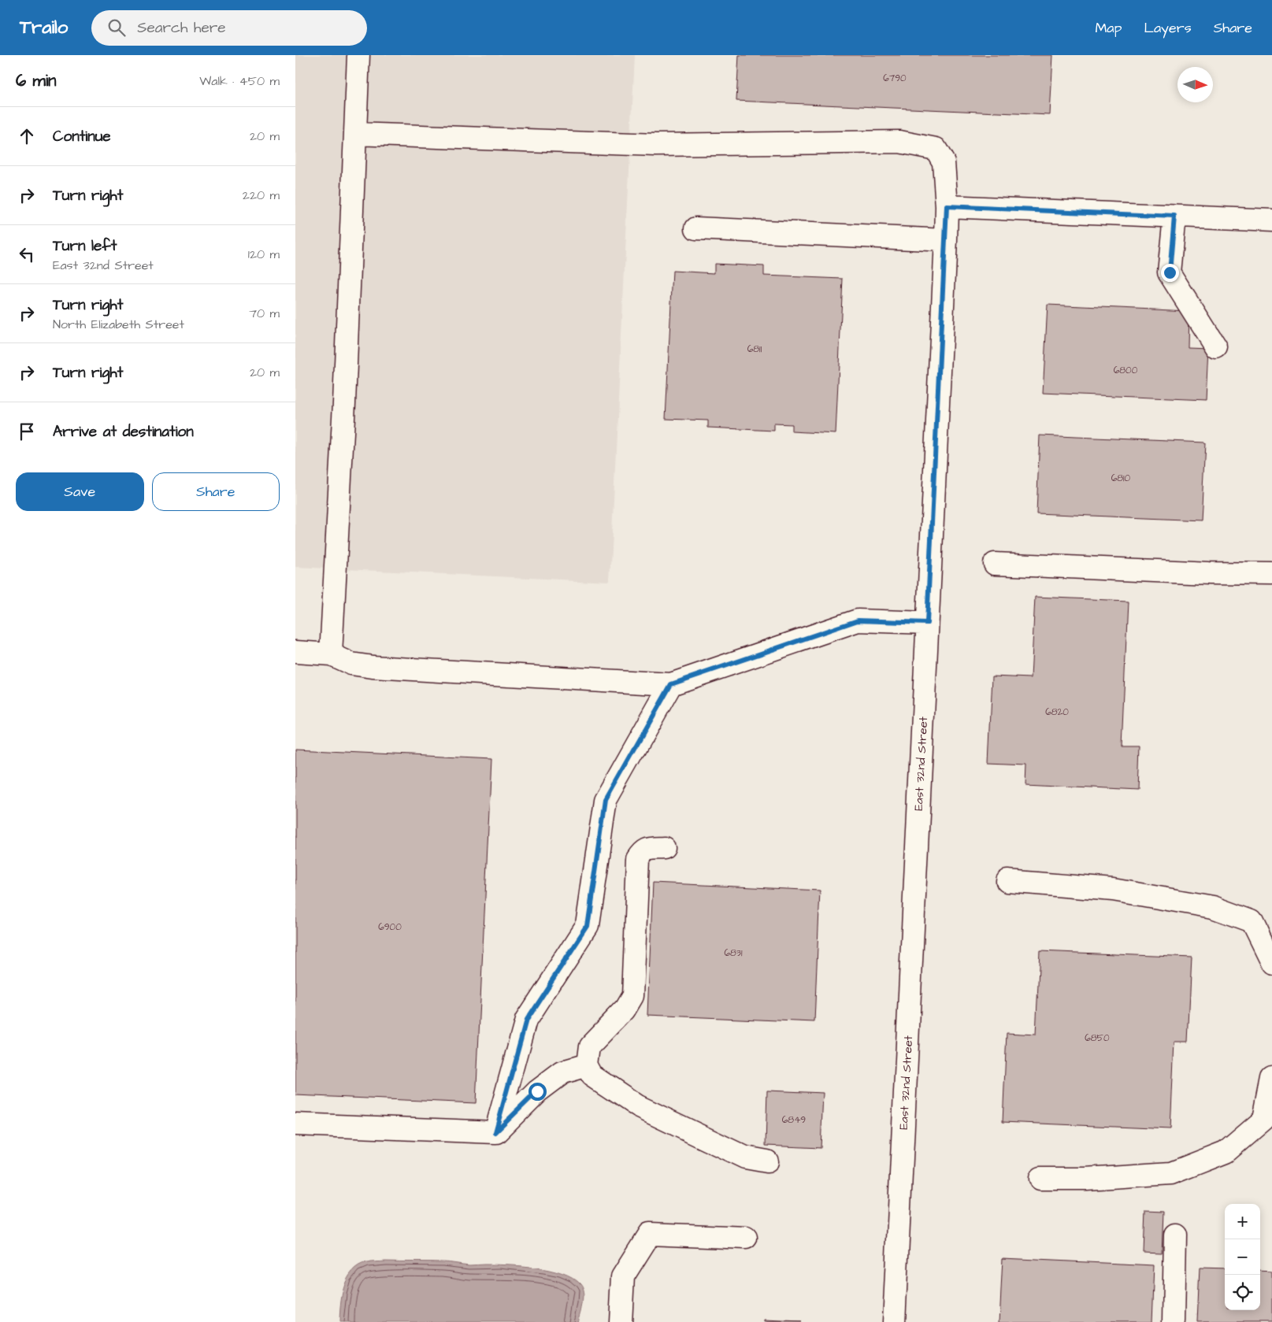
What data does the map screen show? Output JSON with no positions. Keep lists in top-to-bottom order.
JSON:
{
  "streets": {
    "street": ["East 32nd Street"]
  },
  "house_numbers": [
    "6790",
    "6811",
    "6800",
    "6810",
    "6820",
    "6900",
    "6831",
    "6850",
    "6849"
  ],
  "north": "right",
  "page": {
    "header": "Trailo",
    "search": "Search here",
    "nav": ["Map", "Layers", "Share"],
    "heading": ["6 min", "Walk · 450 m"],
    "list": [
      ["Continue", "20 m"],
      ["Turn right", "220 m"],
      ["Turn left", "East 32nd Street", "120 m"],
      ["Turn right", "North Elizabeth Street", "70 m"],
      ["Turn right", "20 m"],
      "Arrive at destination"
    ],
    "buttons": ["Save", "Share"],
    "map_buttons": ["+", "−"]
  }
}
